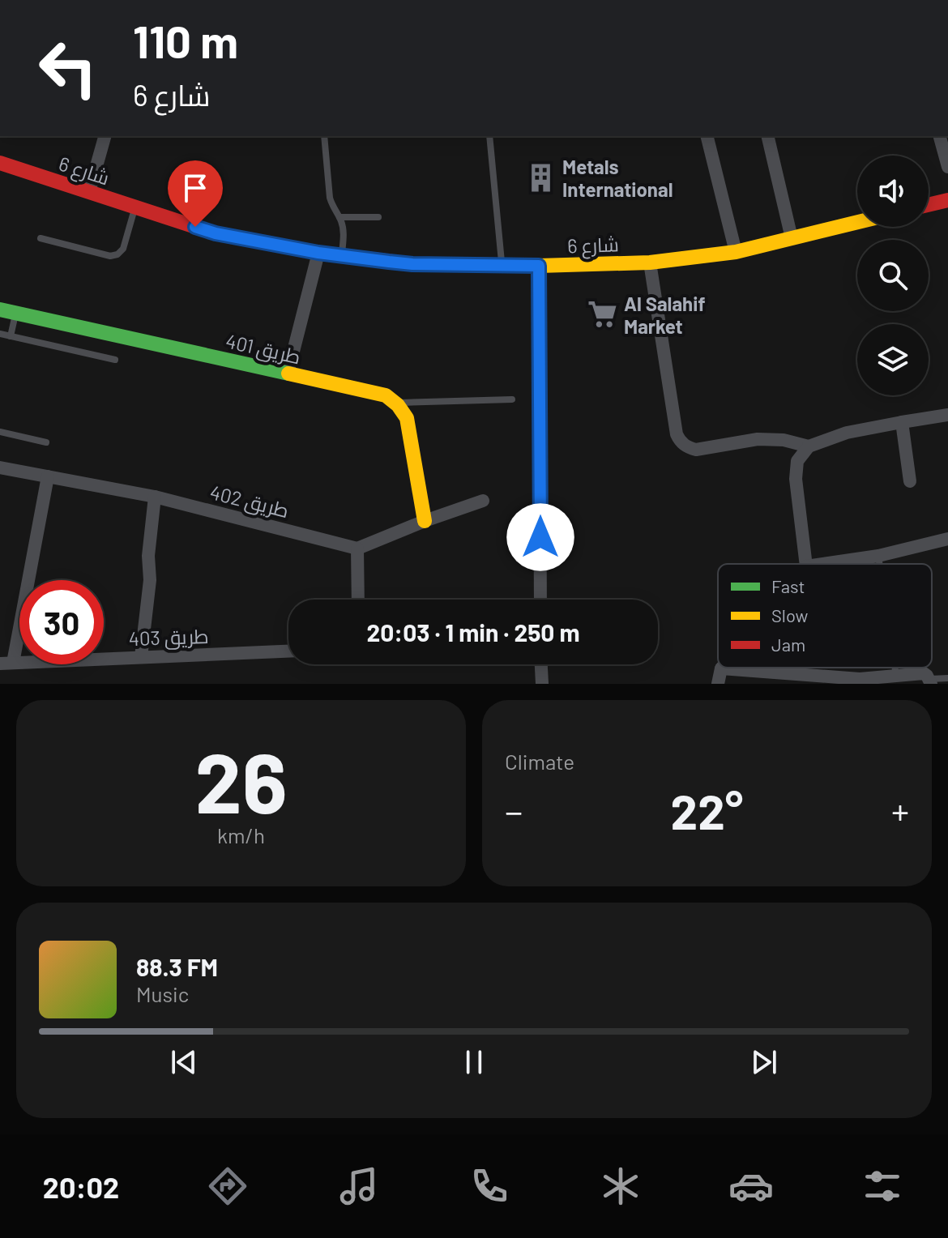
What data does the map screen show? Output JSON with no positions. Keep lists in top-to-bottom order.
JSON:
{
  "streets": {
    "street": [
      "شارع 6",
      "طريق 401",
      "طريق 402",
      "طريق 403"
    ]
  },
  "places": {
    "building": ["Metals International"],
    "supermarket": ["Al Salahif Market"]
  },
  "legend": ["Fast", "Slow", "Jam"],
  "page": {
    "turn": ["110 m", "شارع 6"],
    "limit": "30",
    "trip": "20:03 · 1 min · 250 m",
    "tile": [
      ["26", "km/h"],
      "Climate"
    ],
    "heat": ["−", "22°", "+"],
    "song": ["88.3 FM", "Music"],
    "tabs": "20:02"
  }
}
